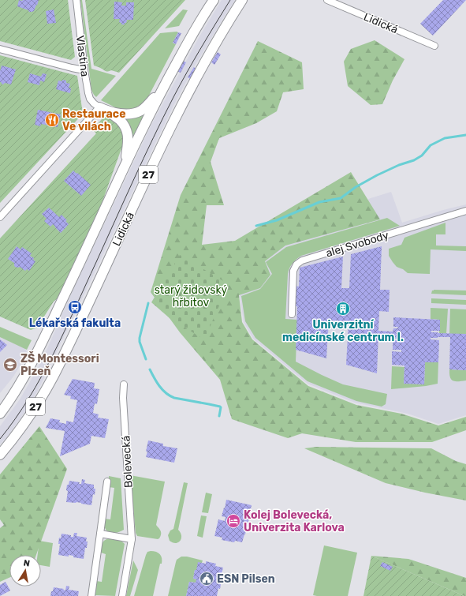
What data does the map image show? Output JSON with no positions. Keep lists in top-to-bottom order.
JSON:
{
  "streets": {
    "main road": ["Lidická", "27"],
    "street": ["Vlastina", "alej Svobody", "Bolevecká"]
  },
  "parks": ["starý židovský hřbitov"],
  "places": {
    "restaurant": ["Restaurace Ve vilách"],
    "bus stop": ["Lékařská fakulta"],
    "building": ["Univerzitní medicínské centrum I."],
    "school or university": ["ZŠ Montessori Plzeň"],
    "hotel": ["Kolej Bolevecká, Univerzita Karlova"],
    "public building": ["ESN Pilsen"]
  },
  "north": "top"
}
